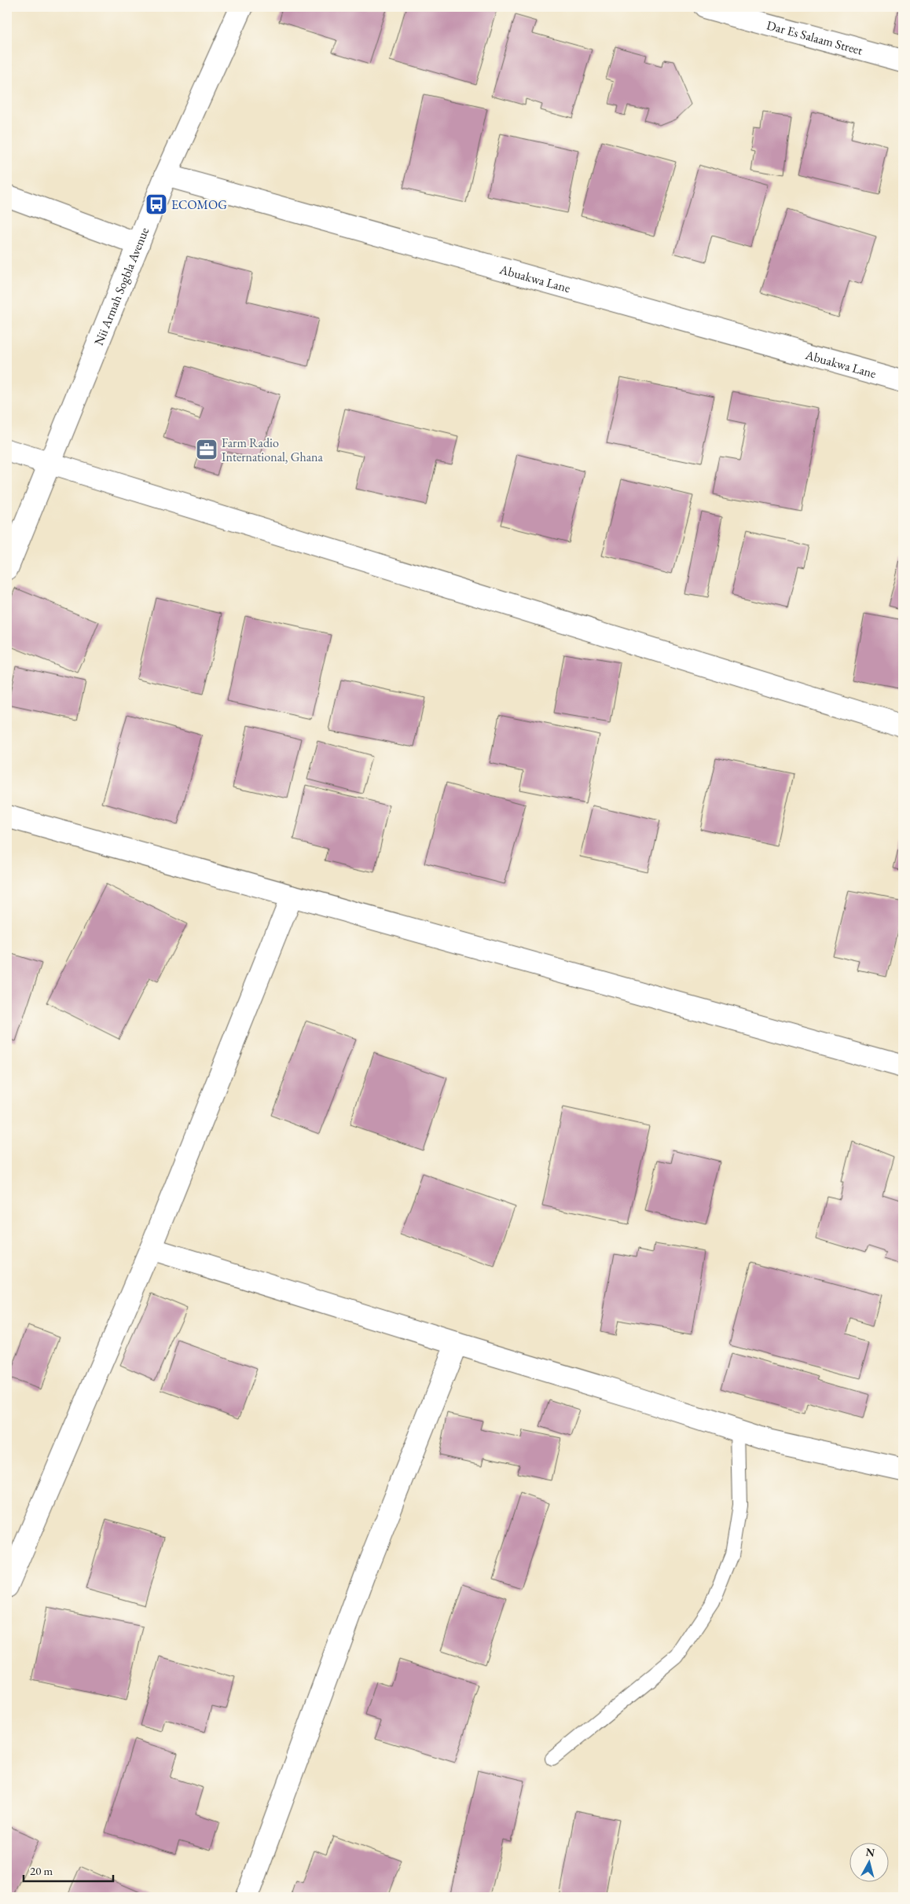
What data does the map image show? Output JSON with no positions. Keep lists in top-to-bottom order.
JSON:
{
  "streets": {
    "street": ["Dar Es Salaam Street", "Abuakwa Lane", "Nii Armah Sogbla Avenue"]
  },
  "crossings": [
    ["Abuakwa Lane", "Nii Armah Sogbla Avenue"]
  ],
  "places": {
    "bus stop": ["ECOMOG"],
    "office": ["Farm Radio International, Ghana"]
  },
  "scale_bar": "20 m",
  "north": "top"
}
